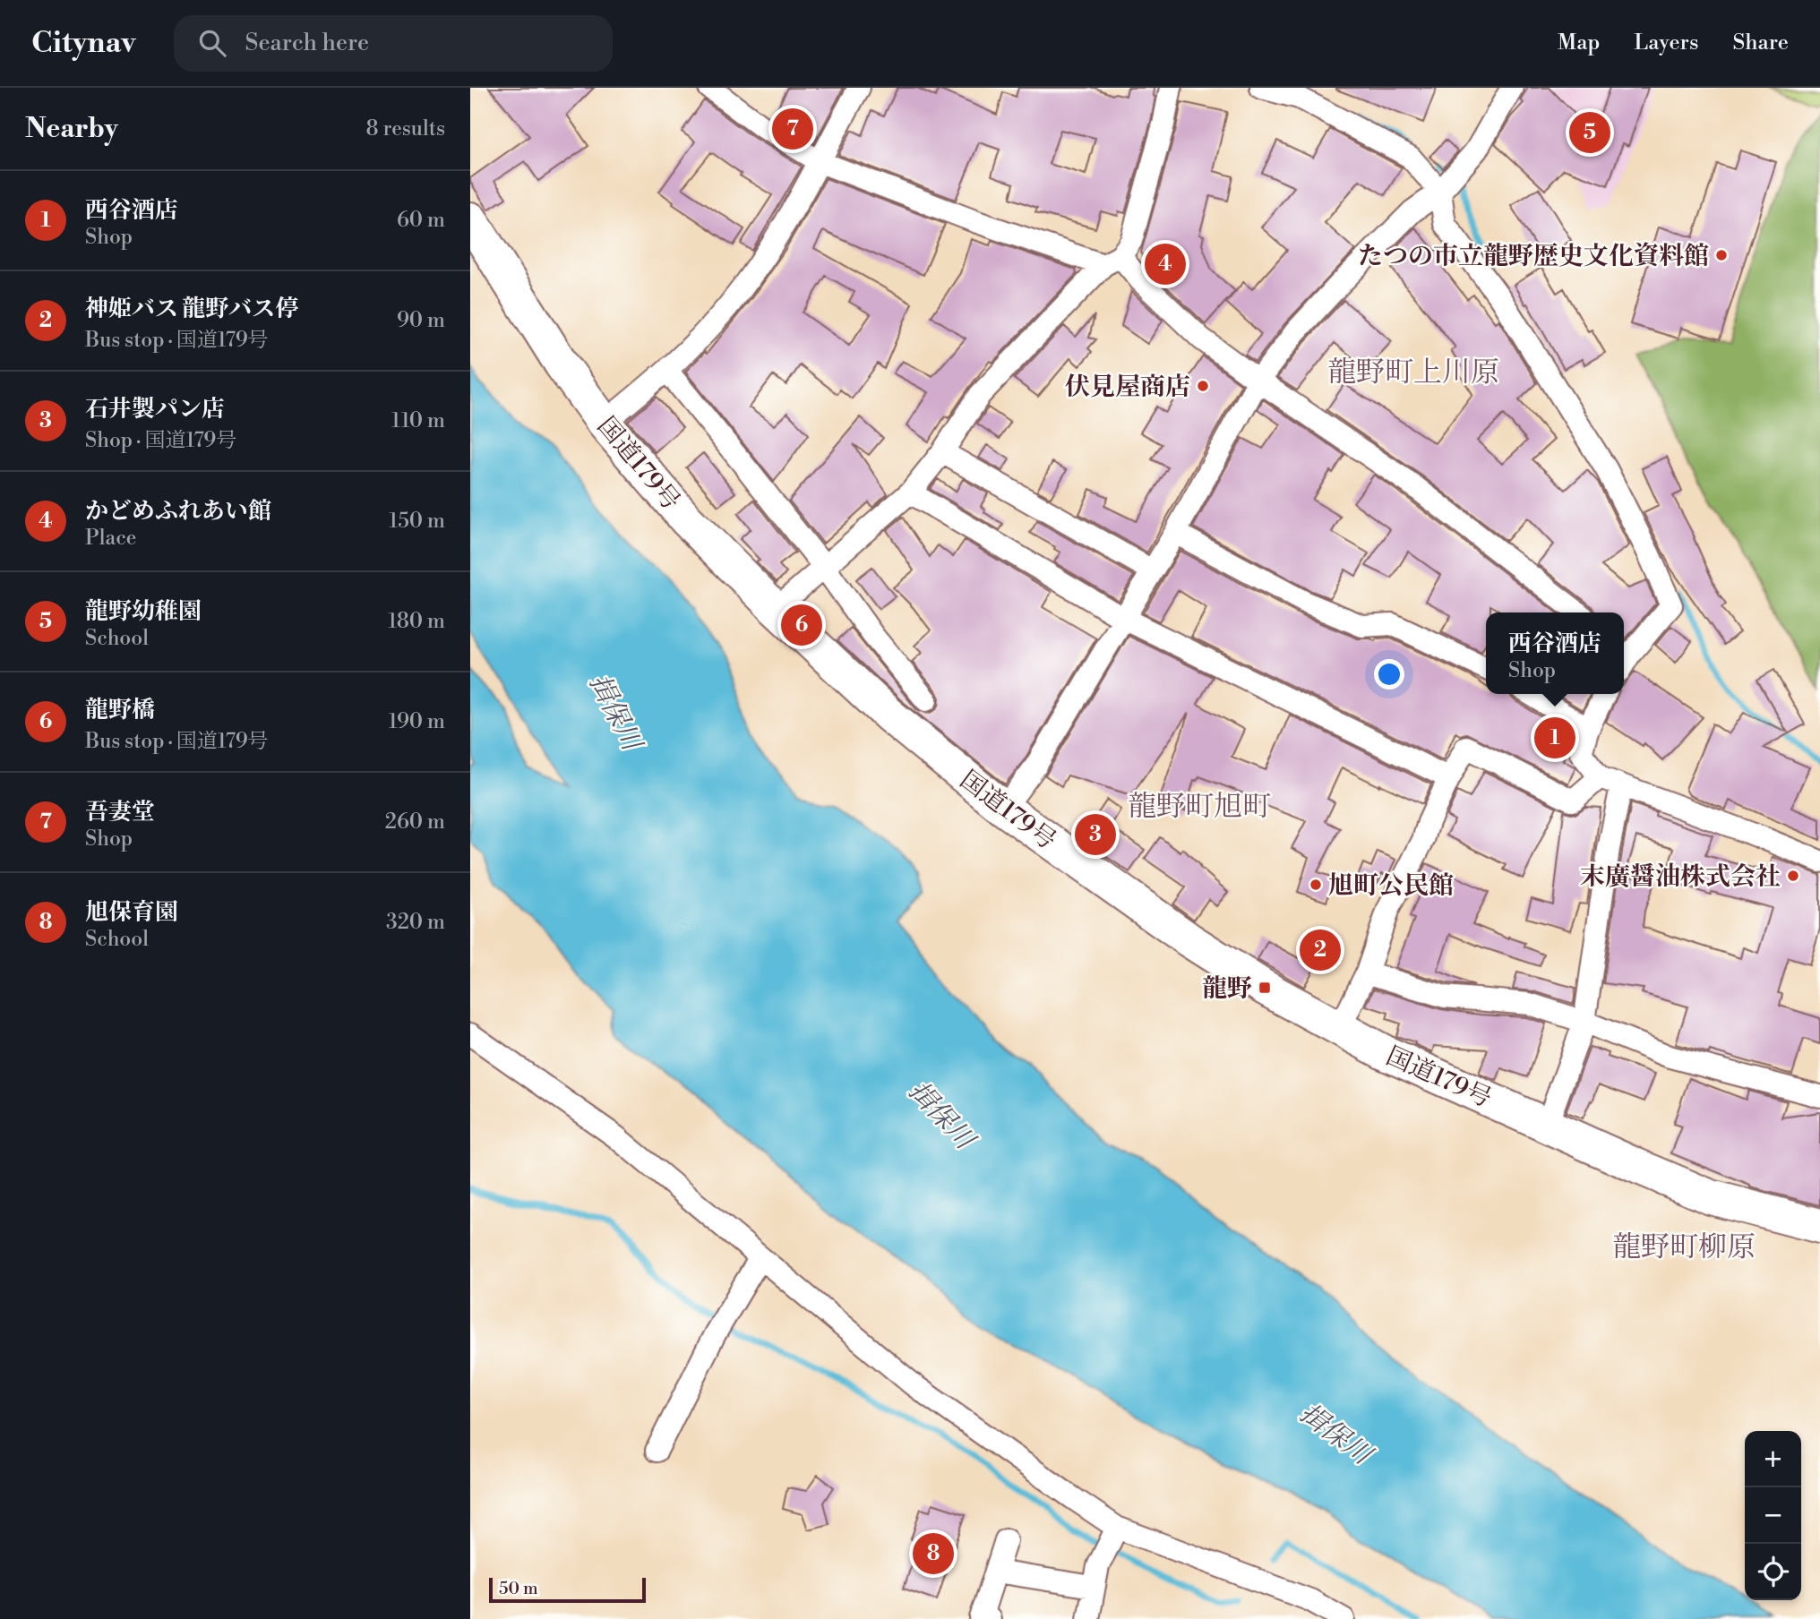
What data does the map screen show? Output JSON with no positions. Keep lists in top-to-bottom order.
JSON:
{
  "streets": {
    "highway": ["国道179号"]
  },
  "districts": ["龍野町上川原", "龍野町旭町", "龍野町柳原"],
  "water": ["揖保川"],
  "places": {
    "other": [
      "たつの市立龍野歴史文化資料館",
      "伏見屋商店",
      "末廣醤油株式会社",
      "旭町公民館"
    ],
    "transit": ["龍野"]
  },
  "scale_bar": "50 m",
  "page": {
    "header": "Citynav",
    "search": "Search here",
    "nav": ["Map", "Layers", "Share"],
    "heading": ["Nearby", "8 results"],
    "pins": [
      "7",
      "5",
      "4",
      "6",
      "1",
      "3",
      "2",
      "8"
    ],
    "list": [
      {
        "mark": "1",
        "name": "西谷酒店",
        "note": "Shop",
        "value": "60 m"
      },
      {
        "mark": "2",
        "name": "神姫バス 龍野バス停",
        "note": "Bus stop · 国道179号",
        "value": "90 m"
      },
      {
        "mark": "3",
        "name": "石井製パン店",
        "note": "Shop · 国道179号",
        "value": "110 m"
      },
      {
        "mark": "4",
        "name": "かどめふれあい館",
        "note": "Place",
        "value": "150 m"
      },
      {
        "mark": "5",
        "name": "龍野幼稚園",
        "note": "School",
        "value": "180 m"
      },
      {
        "mark": "6",
        "name": "龍野橋",
        "note": "Bus stop · 国道179号",
        "value": "190 m"
      },
      {
        "mark": "7",
        "name": "吾妻堂",
        "note": "Shop",
        "value": "260 m"
      },
      {
        "mark": "8",
        "name": "旭保育園",
        "note": "School",
        "value": "320 m"
      }
    ],
    "popup": ["西谷酒店", "Shop"],
    "map_buttons": ["+", "−"],
    "scale": "50 m"
  }
}
